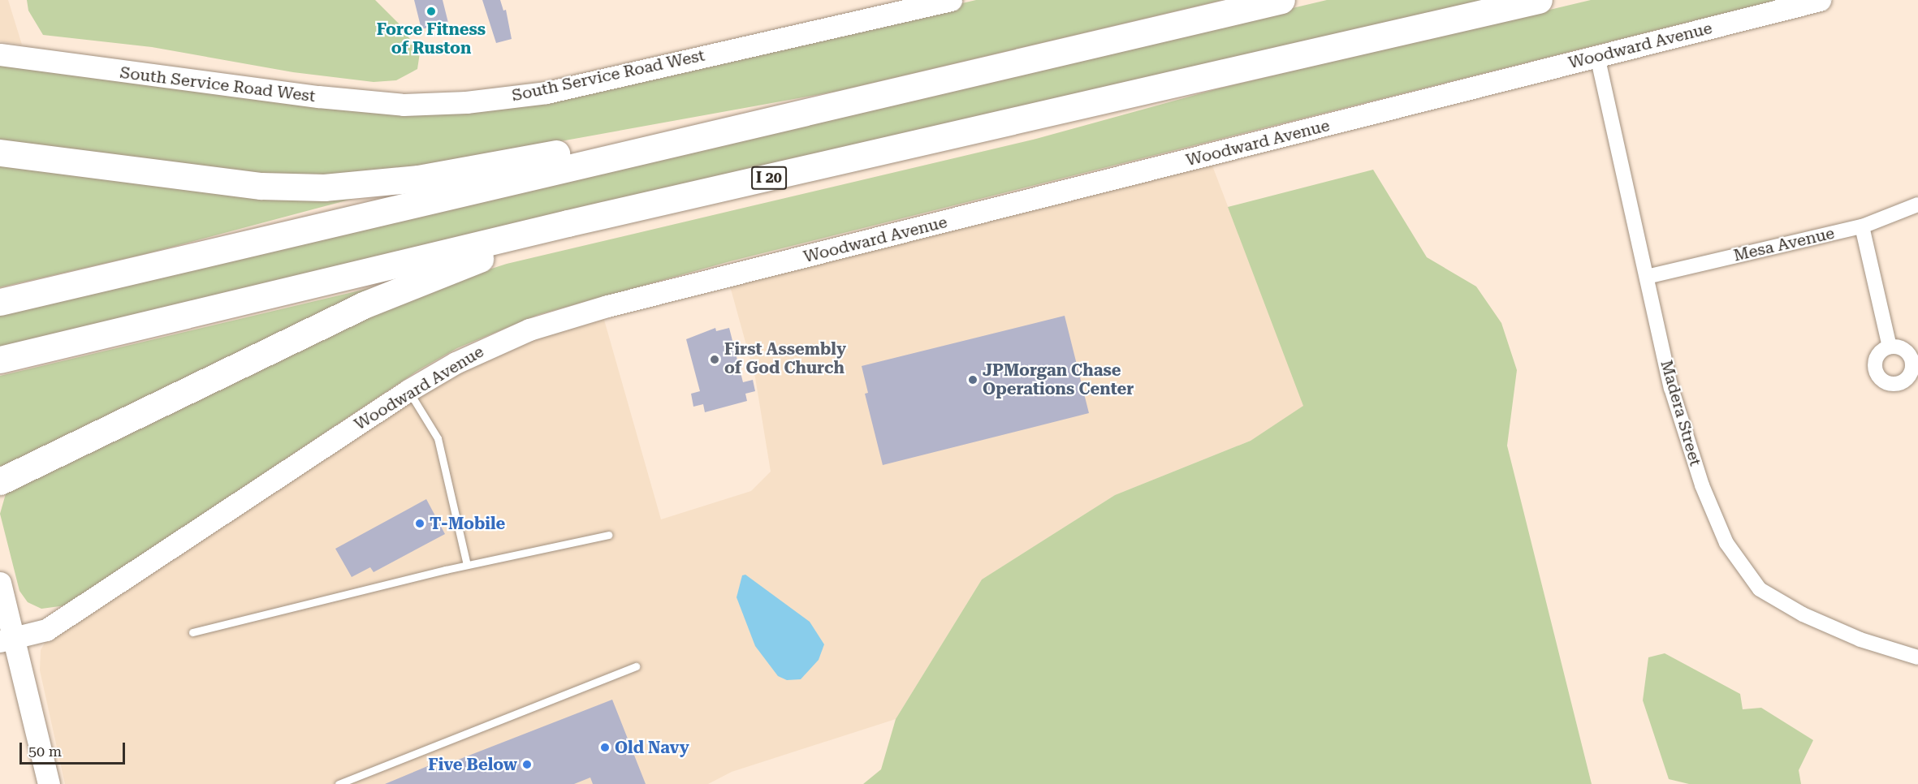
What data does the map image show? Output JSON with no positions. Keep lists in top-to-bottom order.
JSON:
{
  "streets": {
    "highway": ["I 20"],
    "main road": ["Woodward Avenue", "South Service Road West"],
    "street": ["Mesa Avenue", "Madera Street"]
  },
  "crossings": [
    ["Woodward Avenue", "Madera Street"],
    ["Mesa Avenue", "Madera Street"]
  ],
  "places": [
    "Force Fitness of Ruston",
    "First Assembly of God Church",
    "JPMorgan Chase Operations Center",
    "T-Mobile",
    "Old Navy",
    "Five Below"
  ],
  "scale_bar": "50 m"
}
